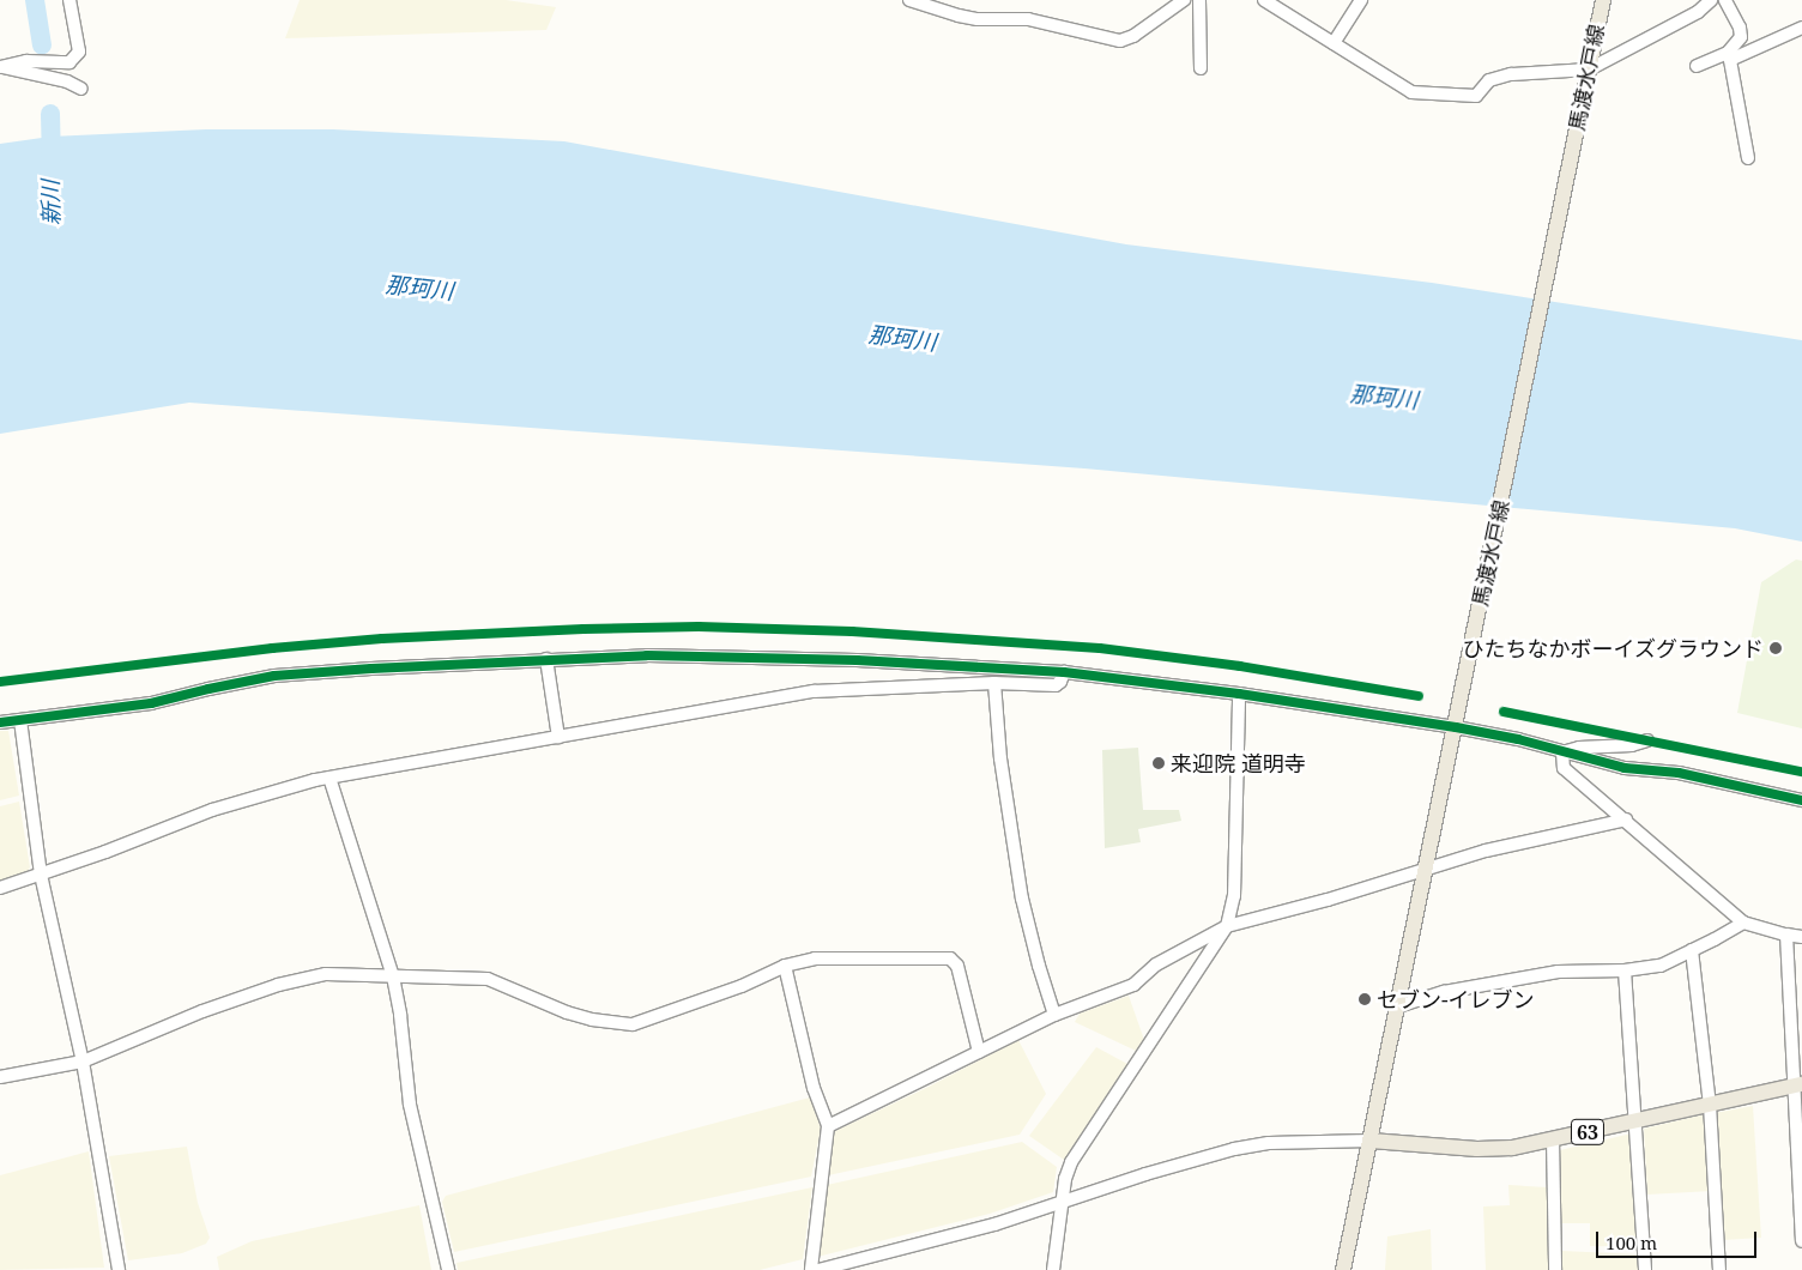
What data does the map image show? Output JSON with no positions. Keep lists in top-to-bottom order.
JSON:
{
  "streets": {
    "main road": ["馬渡水戸線", "63"]
  },
  "crossings": [
    ["馬渡水戸線", "63"]
  ],
  "water": ["新川", "那珂川"],
  "places": ["ひたちなかボーイズグラウンド", "来迎院 道明寺", "セブン-イレブン"],
  "scale_bar": "100 m"
}
